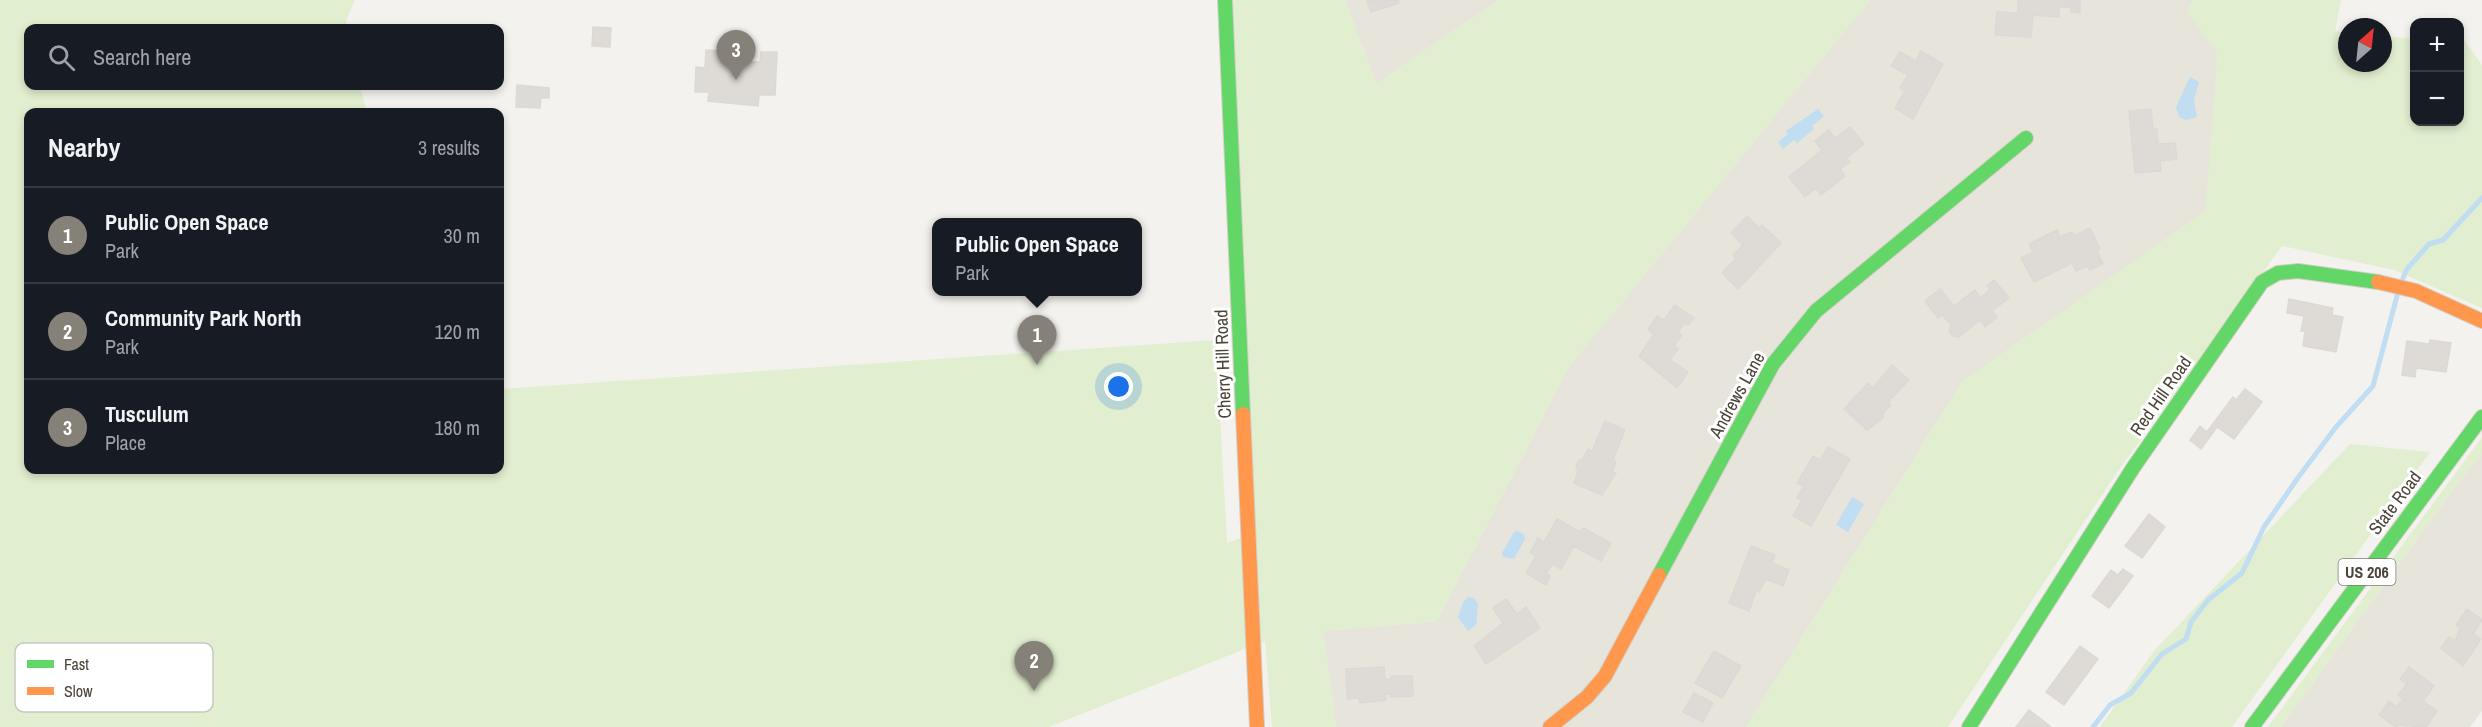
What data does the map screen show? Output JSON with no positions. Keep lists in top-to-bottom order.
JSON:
{
  "streets": {
    "main road": [
      "Cherry Hill Road",
      "Andrews Lane",
      "Red Hill Road",
      "State Road",
      "US 206"
    ]
  },
  "legend": ["Fast", "Slow"],
  "north": "top right",
  "page": {
    "map_buttons": ["+", "−"],
    "search": "Search here",
    "pins": ["3", "1", "2"],
    "heading": ["Nearby", "3 results"],
    "list": [
      {
        "mark": "1",
        "name": "Public Open Space",
        "note": "Park",
        "value": "30 m"
      },
      {
        "mark": "2",
        "name": "Community Park North",
        "note": "Park",
        "value": "120 m"
      },
      {
        "mark": "3",
        "name": "Tusculum",
        "note": "Place",
        "value": "180 m"
      }
    ],
    "popup": ["Public Open Space", "Park"]
  }
}
